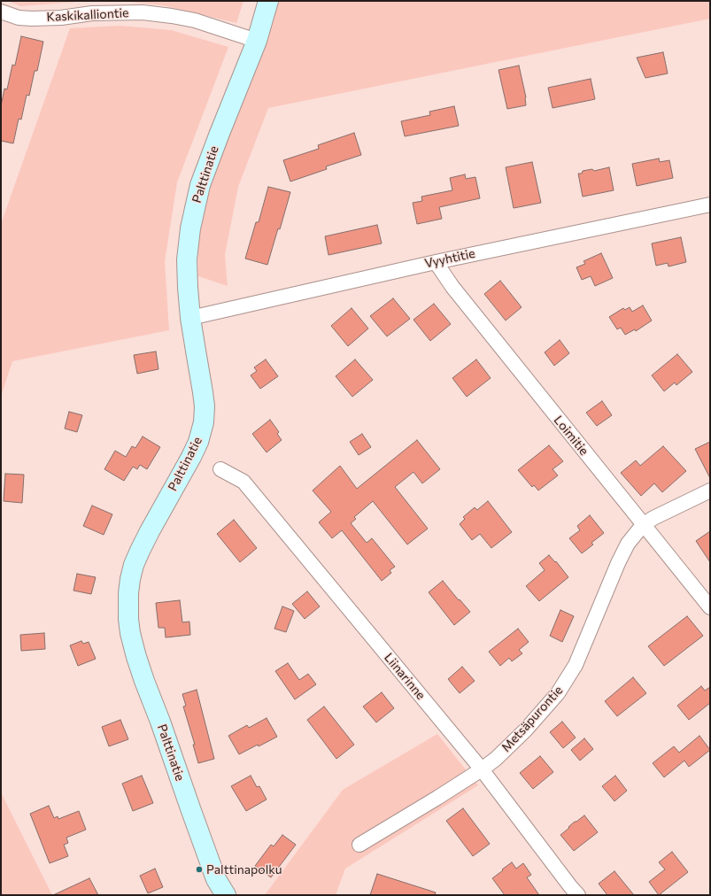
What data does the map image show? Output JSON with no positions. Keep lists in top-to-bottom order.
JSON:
{
  "streets": {
    "street": [
      "Kaskikalliontie",
      "Palttinatie",
      "Vyyhtitie",
      "Loimitie",
      "Liinarinne",
      "Metsäpurontie"
    ]
  },
  "crossings": [
    ["Kaskikalliontie", "Palttinatie"],
    ["Palttinatie", "Vyyhtitie"],
    ["Vyyhtitie", "Loimitie"],
    ["Loimitie", "Metsäpurontie"],
    ["Liinarinne", "Metsäpurontie"]
  ],
  "places": ["Palttinapolku"]
}
